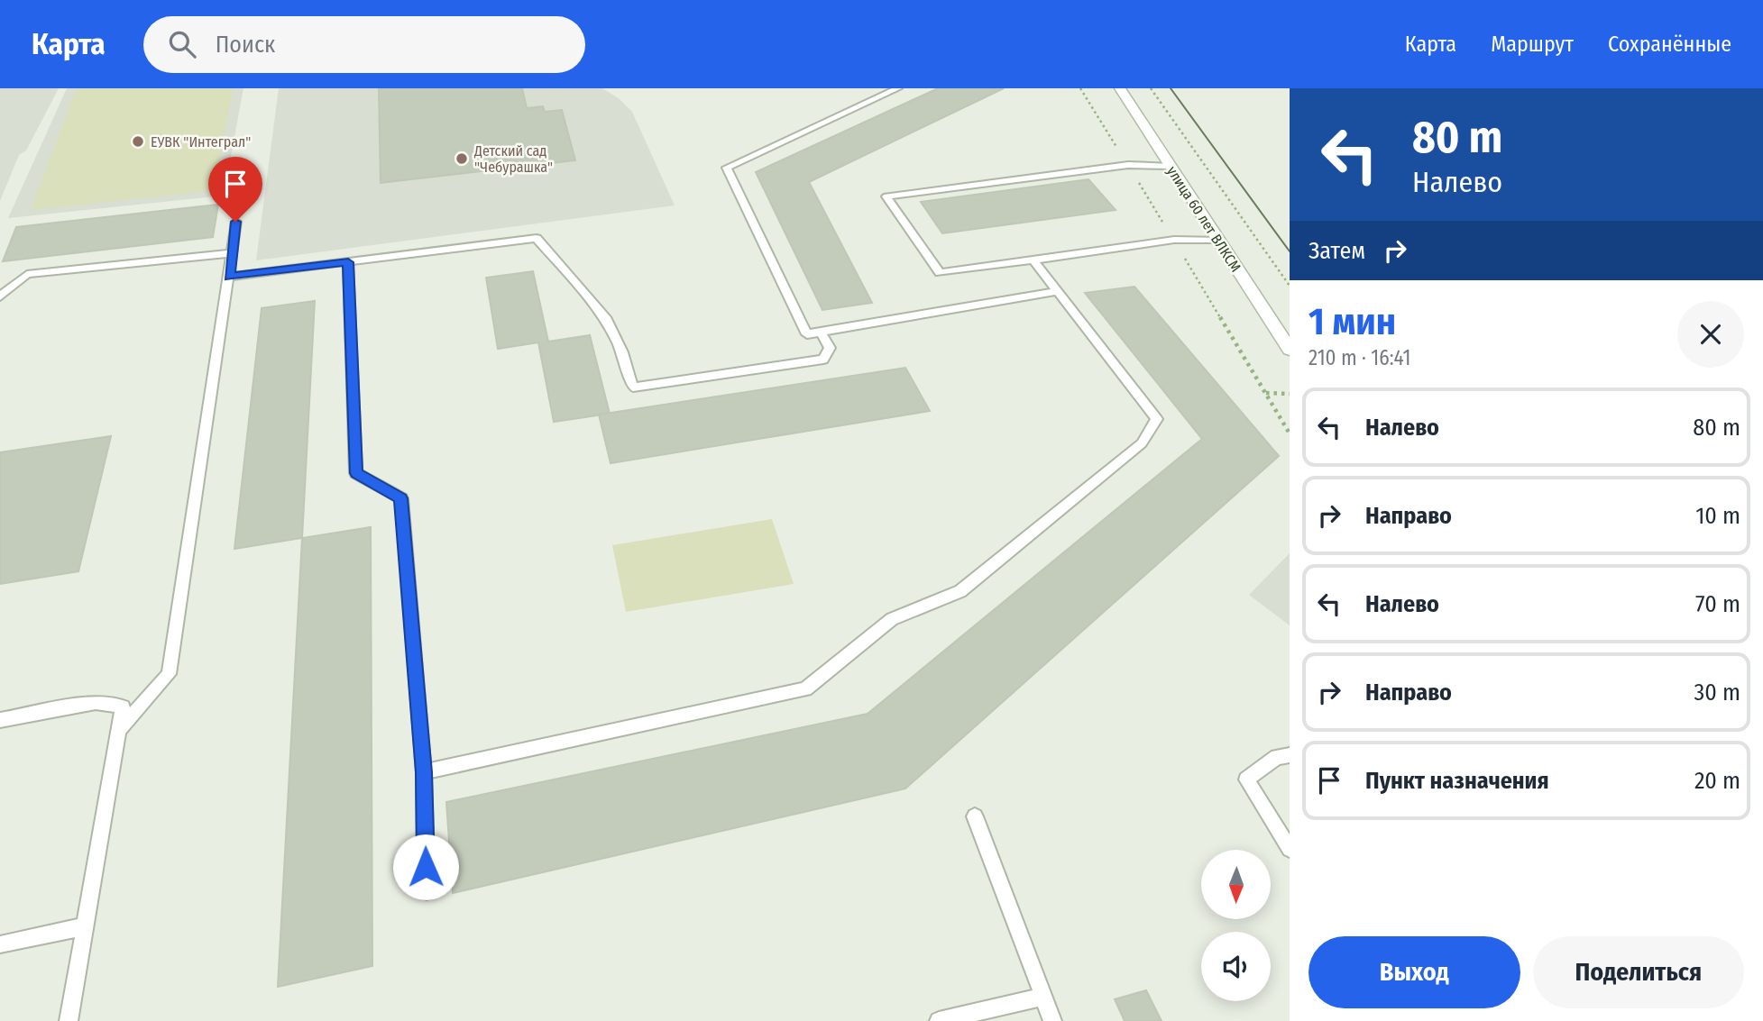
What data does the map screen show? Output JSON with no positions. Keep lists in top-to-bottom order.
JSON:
{
  "streets": {
    "street": ["улица 60 лет ВЛКСМ"]
  },
  "places": ["ЕУВК \"Интеграл\"", "Детский сад \"Чебурашка\""],
  "north": "bottom",
  "page": {
    "header": "Карта",
    "search": "Поиск",
    "nav": ["Карта", "Маршрут", "Сохранённые"],
    "turn": ["80 m", "Налево"],
    "then": "Затем",
    "heading": ["1 мин", "210 m · 16:41"],
    "list": [
      {
        "name": "Налево",
        "value": "80 m"
      },
      {
        "name": "Направо",
        "value": "10 m"
      },
      {
        "name": "Налево",
        "value": "70 m"
      },
      {
        "name": "Направо",
        "value": "30 m"
      },
      {
        "name": "Пункт назначения",
        "value": "20 m"
      }
    ],
    "buttons": ["Выход", "Поделиться"]
  }
}
